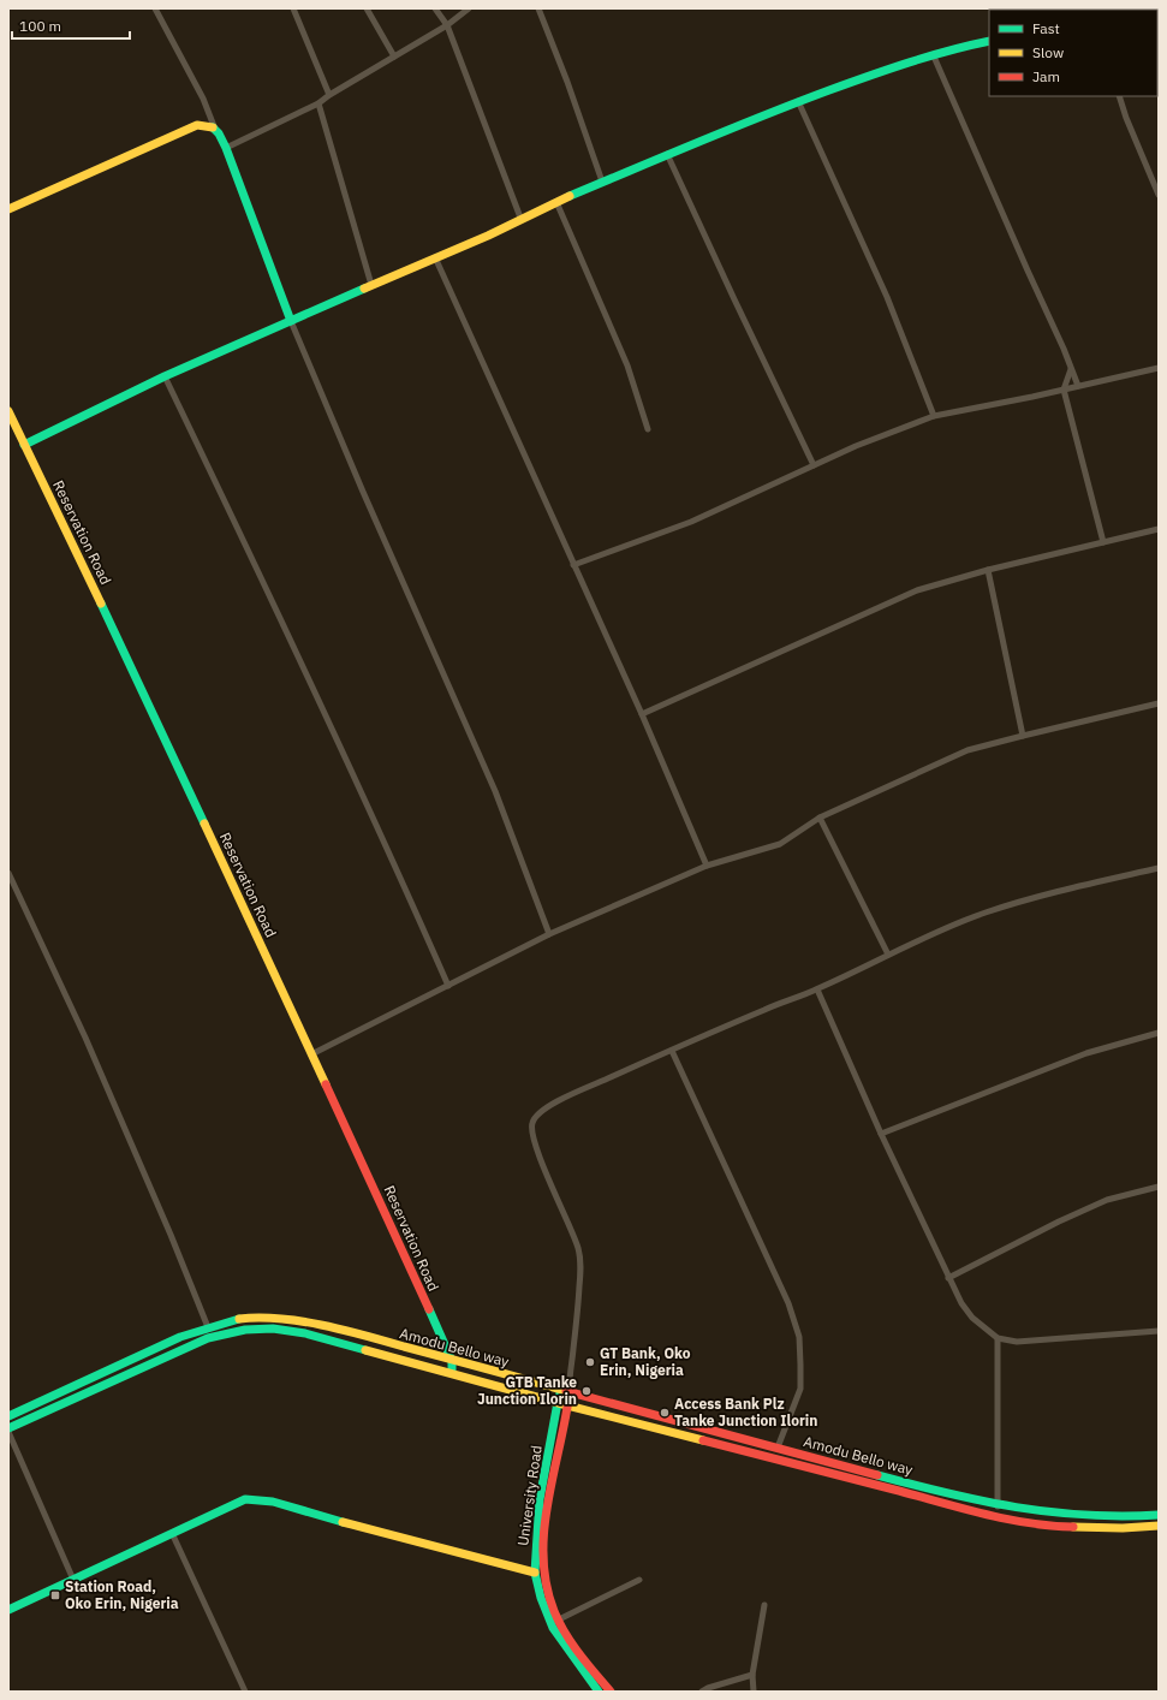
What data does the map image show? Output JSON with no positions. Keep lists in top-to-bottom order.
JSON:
{
  "streets": {
    "street": ["Reservation Road", "Amodu Bello way", "University Road"]
  },
  "crossings": [
    ["Reservation Road", "Amodu Bello way"],
    ["Amodu Bello way", "University Road"]
  ],
  "places": {
    "other": ["GT Bank, Oko Erin, Nigeria", "GTB Tanke Junction Ilorin", "Access Bank Plz Tanke Junction Ilorin"],
    "transit": ["Station Road, Oko Erin, Nigeria"]
  },
  "legend": ["Fast", "Slow", "Jam"],
  "scale_bar": "100 m"
}
